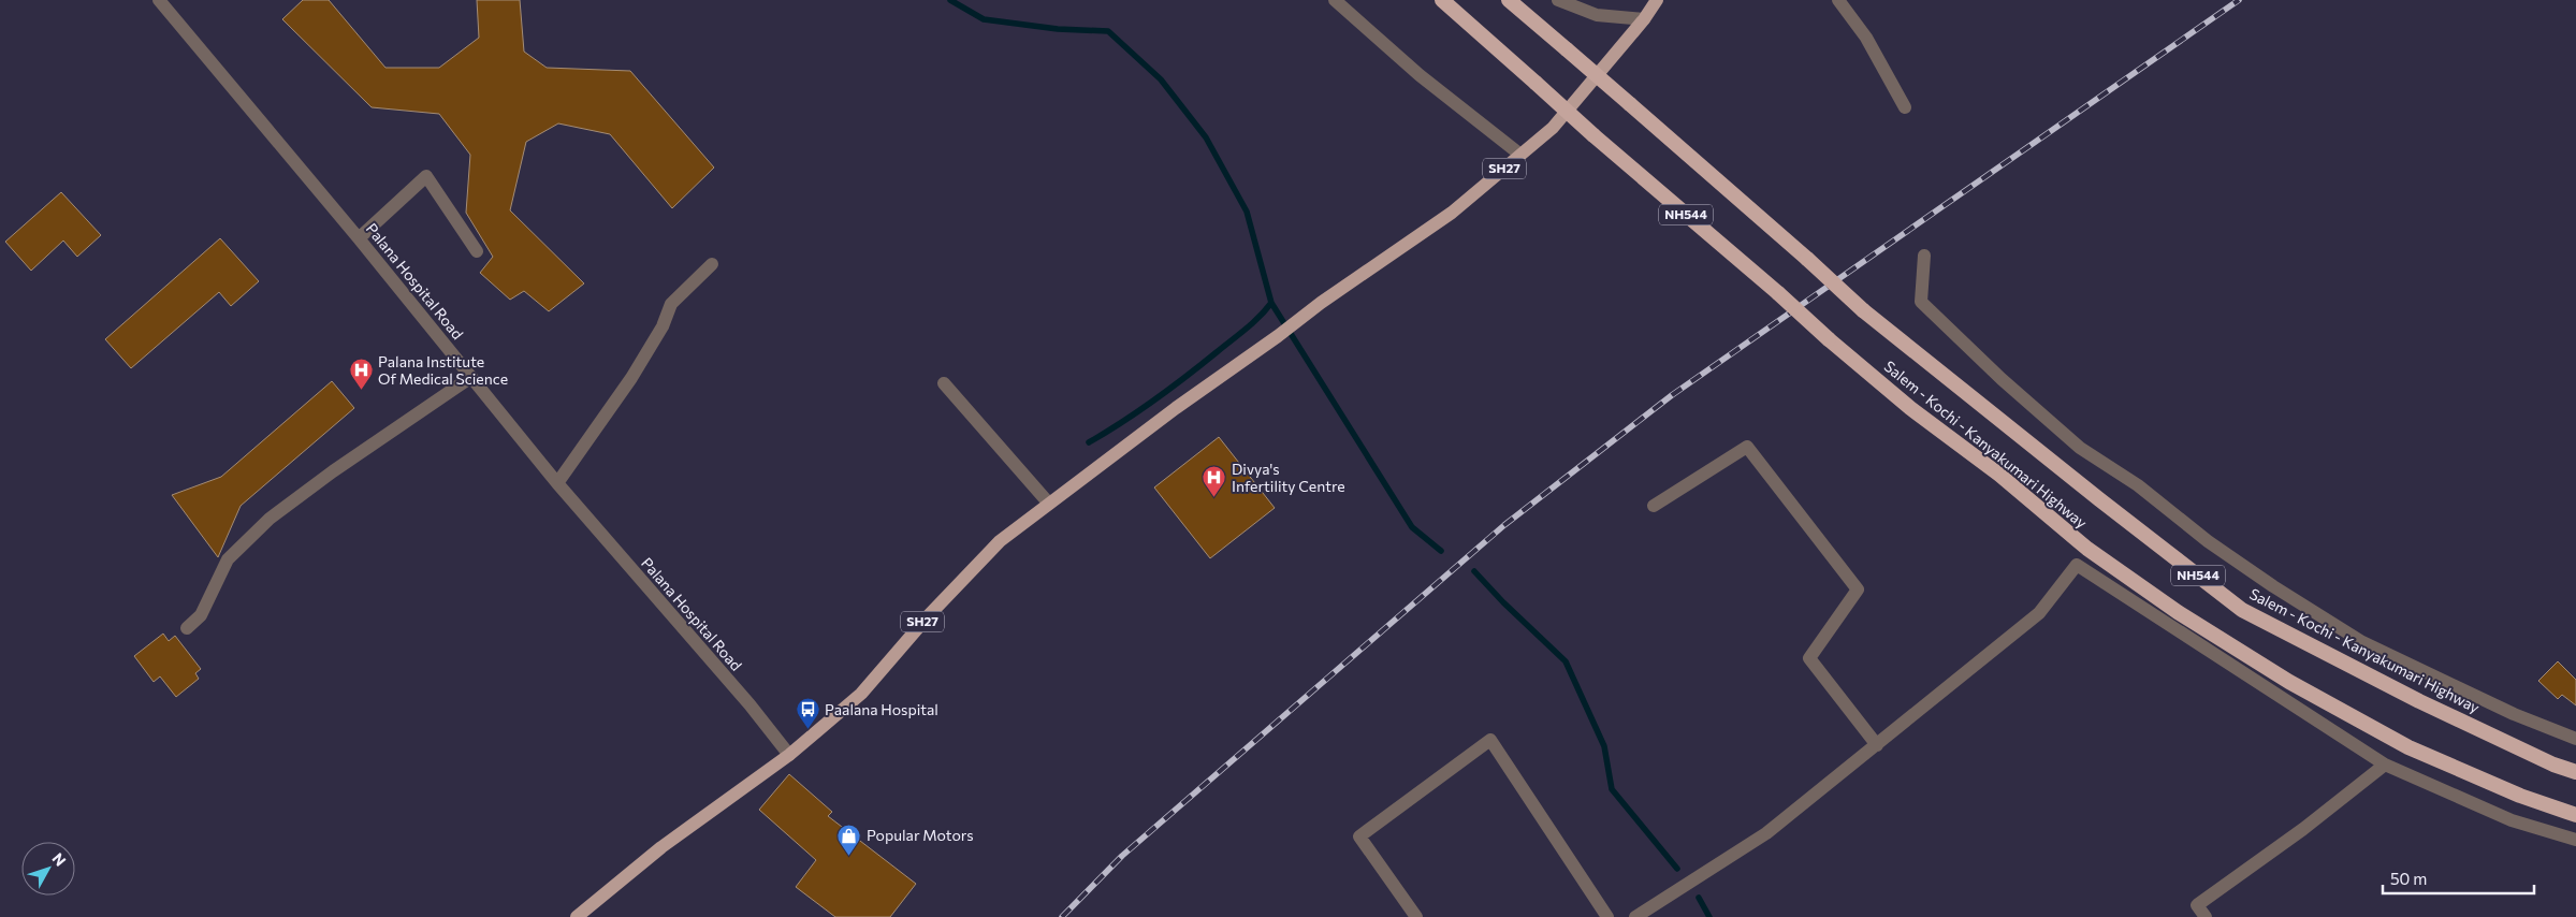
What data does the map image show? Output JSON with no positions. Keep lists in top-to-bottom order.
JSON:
{
  "streets": {
    "highway": ["NH544", "Salem - Kochi - Kanyakumari Highway"],
    "main road": ["SH27"],
    "street": ["Palana Hospital Road"]
  },
  "crossings": [
    ["SH27", "Palana Hospital Road"]
  ],
  "places": {
    "hospital": ["Palana Institute Of Medical Science", "Divya's Infertility Centre"],
    "bus stop": ["Paalana Hospital"],
    "shop": ["Popular Motors"]
  },
  "scale_bar": "50 m",
  "north": "top right"
}
